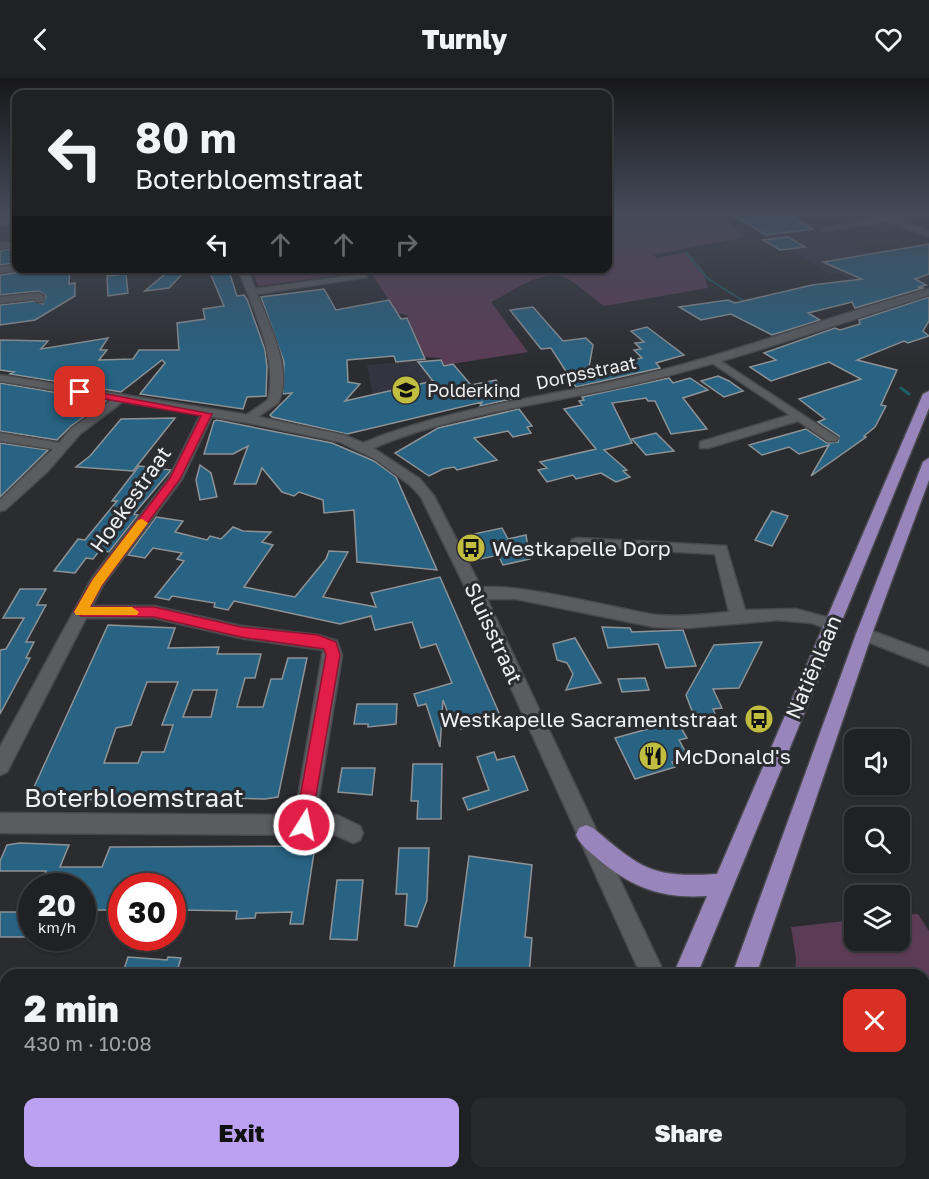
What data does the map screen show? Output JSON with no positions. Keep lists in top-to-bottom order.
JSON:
{
  "streets": {
    "main road": ["Natiënlaan"],
    "street": [
      "Dorpsstraat",
      "Hoekestraat",
      "Sluisstraat",
      "Boterbloemstraat"
    ]
  },
  "crossings": [
    ["Dorpsstraat", "Sluisstraat"]
  ],
  "places": {
    "school or university": ["Polderkind"],
    "bus stop": ["Westkapelle Dorp", "Westkapelle Sacramentstraat"],
    "restaurant": ["McDonald's"]
  },
  "page": {
    "header": "Turnly",
    "turn": ["80 m", "Boterbloemstraat"],
    "speed": "20 km/h",
    "limit": "30",
    "heading": ["2 min", "430 m · 10:08"],
    "buttons": ["Exit", "Share"]
  }
}
